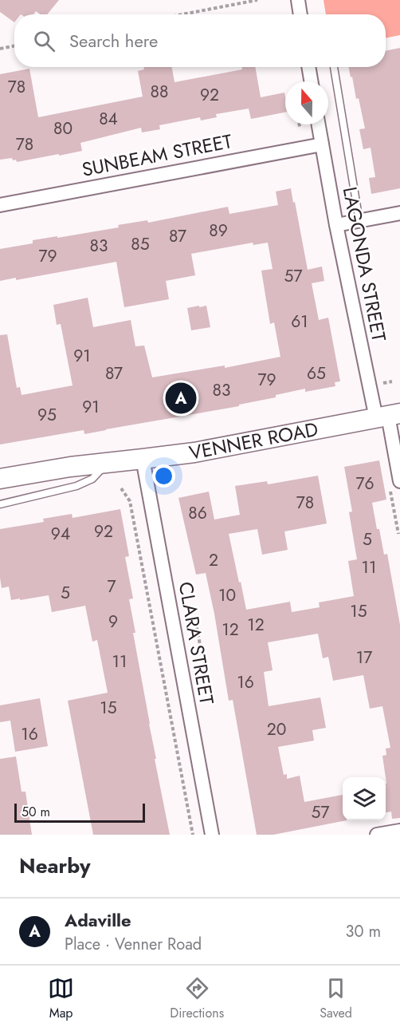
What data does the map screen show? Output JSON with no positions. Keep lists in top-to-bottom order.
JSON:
{
  "streets": {
    "street": [
      "SUNBEAM STREET",
      "LAGONDA STREET",
      "VENNER ROAD",
      "CLARA STREET"
    ]
  },
  "crossings": [
    ["SUNBEAM STREET", "LAGONDA STREET"],
    ["LAGONDA STREET", "VENNER ROAD"],
    ["VENNER ROAD", "CLARA STREET"]
  ],
  "house_numbers": [
    "78",
    "88",
    "92",
    "84",
    "80",
    "78",
    "89",
    "87",
    "85",
    "83",
    "79",
    "57",
    "61",
    "91",
    "87",
    "65",
    "79",
    "83",
    "91",
    "95",
    "76",
    "78",
    "86",
    "92",
    "94",
    "5",
    "2",
    "11",
    "7",
    "5",
    "10",
    "15",
    "9",
    "12",
    "12",
    "17",
    "11",
    "16",
    "15",
    "20",
    "16",
    "57"
  ],
  "scale_bar": "50 m",
  "north": "top",
  "page": {
    "search": "Search here",
    "pins": "A",
    "scale": "50 m",
    "heading": "Nearby",
    "list": [
      {
        "mark": "A",
        "name": "Adaville",
        "note": "Place · Venner Road",
        "value": "30 m"
      }
    ],
    "nav": ["Map", "Directions", "Saved"]
  }
}
